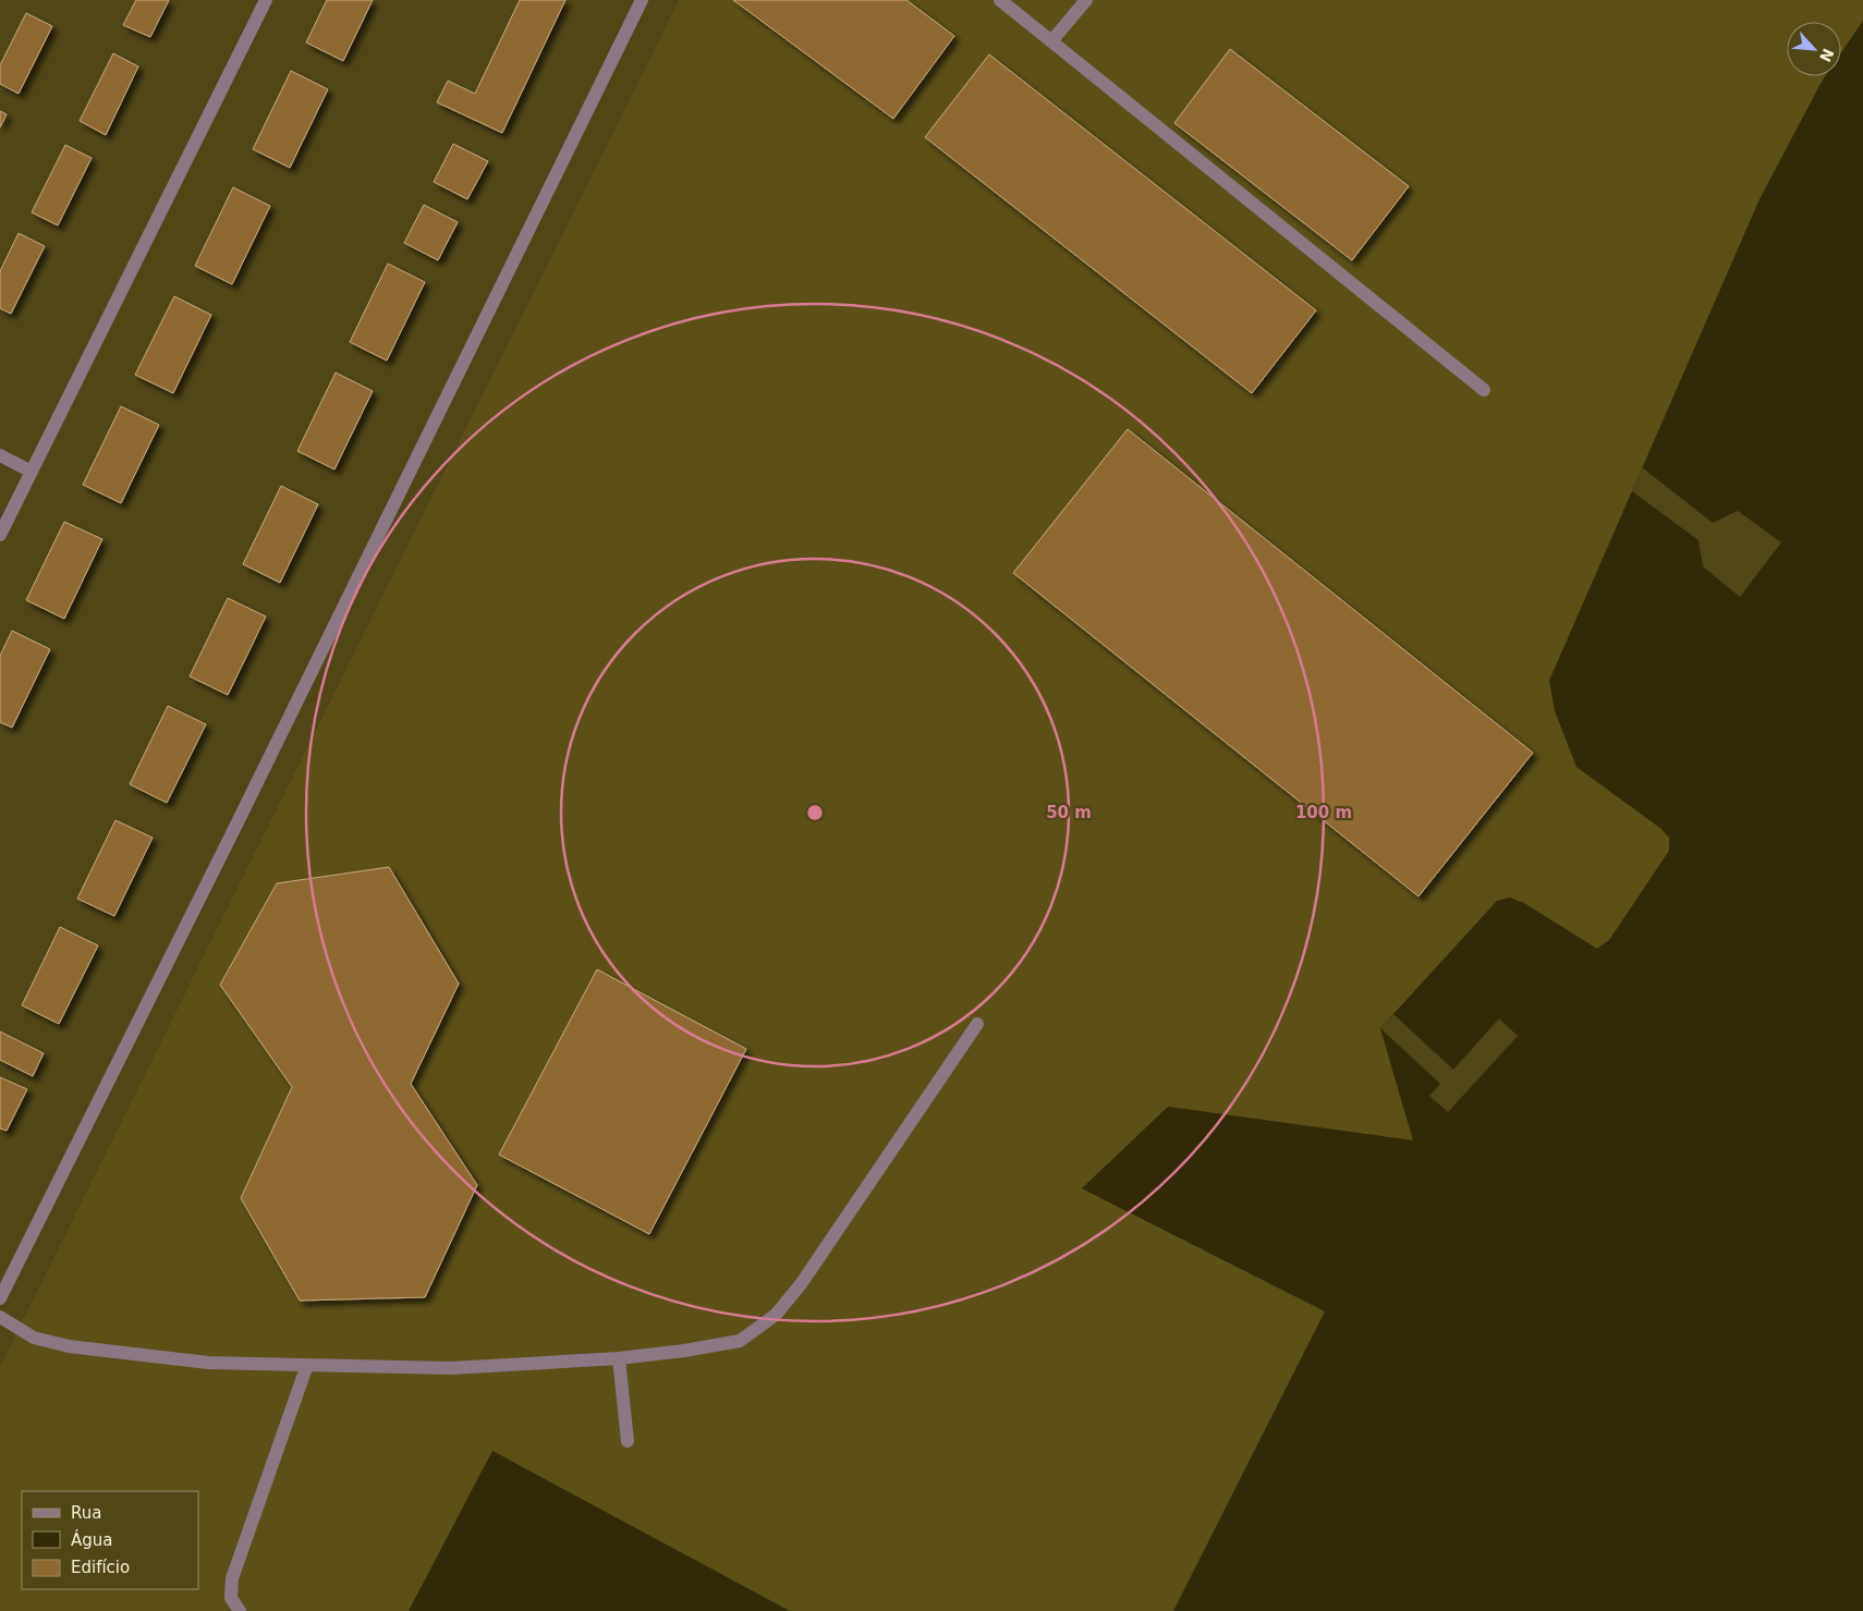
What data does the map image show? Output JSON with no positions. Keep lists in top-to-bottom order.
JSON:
{
  "legend": ["Rua", "Água", "Edifício"],
  "north": "bottom right",
  "rings": ["50 m", "100 m"]
}
